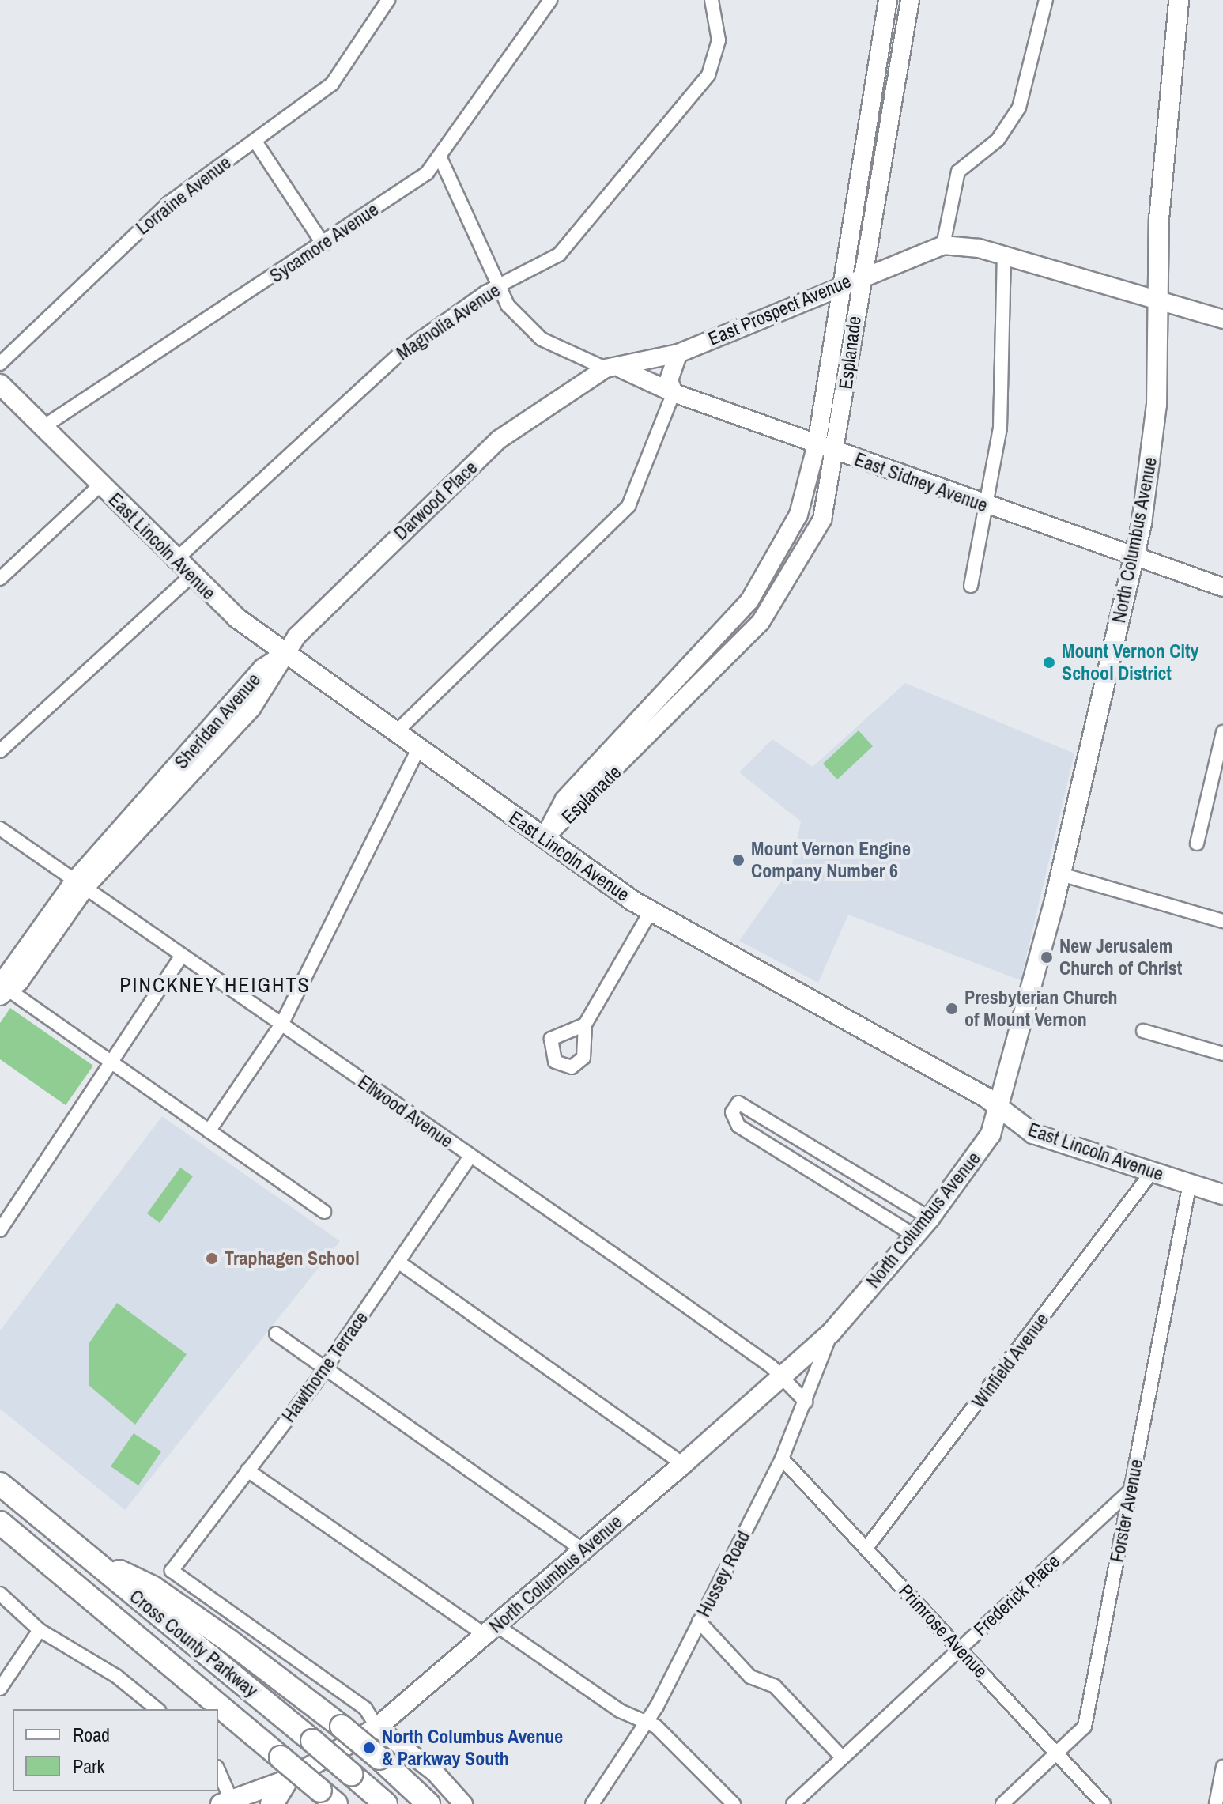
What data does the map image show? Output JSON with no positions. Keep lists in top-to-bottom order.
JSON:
{
  "streets": {
    "highway": ["Cross County Parkway"],
    "main road": ["North Columbus Avenue", "East Lincoln Avenue"],
    "street": [
      "Lorraine Avenue",
      "Sycamore Avenue",
      "East Prospect Avenue",
      "Magnolia Avenue",
      "Esplanade",
      "East Sidney Avenue",
      "Darwood Place",
      "Sheridan Avenue",
      "Ellwood Avenue",
      "Winfield Avenue",
      "Hawthorne Terrace",
      "Forster Avenue",
      "Hussey Road",
      "Frederick Place",
      "Primrose Avenue"
    ]
  },
  "crossings": [
    ["Sycamore Avenue", "East Lincoln Avenue"],
    ["East Prospect Avenue", "Esplanade"],
    ["East Prospect Avenue", "East Sidney Avenue"],
    ["East Prospect Avenue", "Darwood Place"],
    ["East Prospect Avenue", "North Columbus Avenue"],
    ["Magnolia Avenue", "East Lincoln Avenue"],
    ["Esplanade", "East Sidney Avenue"],
    ["Esplanade", "East Lincoln Avenue"],
    ["East Sidney Avenue", "Darwood Place"],
    ["East Sidney Avenue", "North Columbus Avenue"],
    ["Darwood Place", "East Lincoln Avenue"],
    ["Darwood Place", "Sheridan Avenue"],
    ["North Columbus Avenue", "East Lincoln Avenue"],
    ["North Columbus Avenue", "Ellwood Avenue"],
    ["North Columbus Avenue", "Hawthorne Terrace"],
    ["North Columbus Avenue", "Hussey Road"],
    ["East Lincoln Avenue", "Sheridan Avenue"],
    ["East Lincoln Avenue", "Winfield Avenue"],
    ["East Lincoln Avenue", "Forster Avenue"],
    ["Sheridan Avenue", "Ellwood Avenue"],
    ["Ellwood Avenue", "Hawthorne Terrace"],
    ["Ellwood Avenue", "Hussey Road"],
    ["Winfield Avenue", "Primrose Avenue"],
    ["Forster Avenue", "Frederick Place"],
    ["Forster Avenue", "Primrose Avenue"],
    ["Hussey Road", "Primrose Avenue"],
    ["Frederick Place", "Primrose Avenue"]
  ],
  "districts": ["PINCKNEY HEIGHTS"],
  "places": [
    "Mount Vernon City School District",
    "Mount Vernon Engine Company Number 6",
    "New Jerusalem Church of Christ",
    "Presbyterian Church of Mount Vernon",
    "Traphagen School",
    "North Columbus Avenue & Parkway South"
  ],
  "legend": ["Road", "Park"]
}
